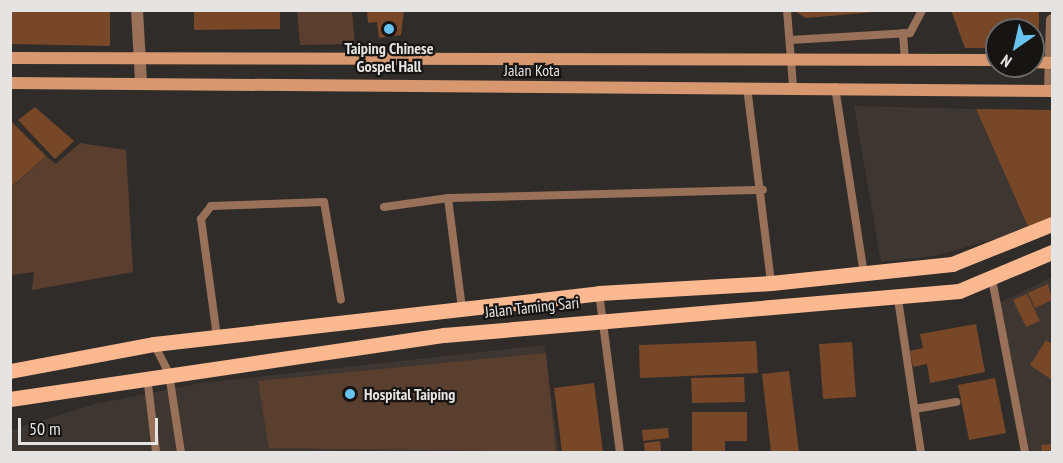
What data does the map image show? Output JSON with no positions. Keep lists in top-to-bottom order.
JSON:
{
  "streets": {
    "main road": ["Jalan Kota", "Jalan Taming Sari"]
  },
  "places": ["Taiping Chinese Gospel Hall", "Hospital Taiping"],
  "scale_bar": "50 m",
  "north": "bottom left"
}
